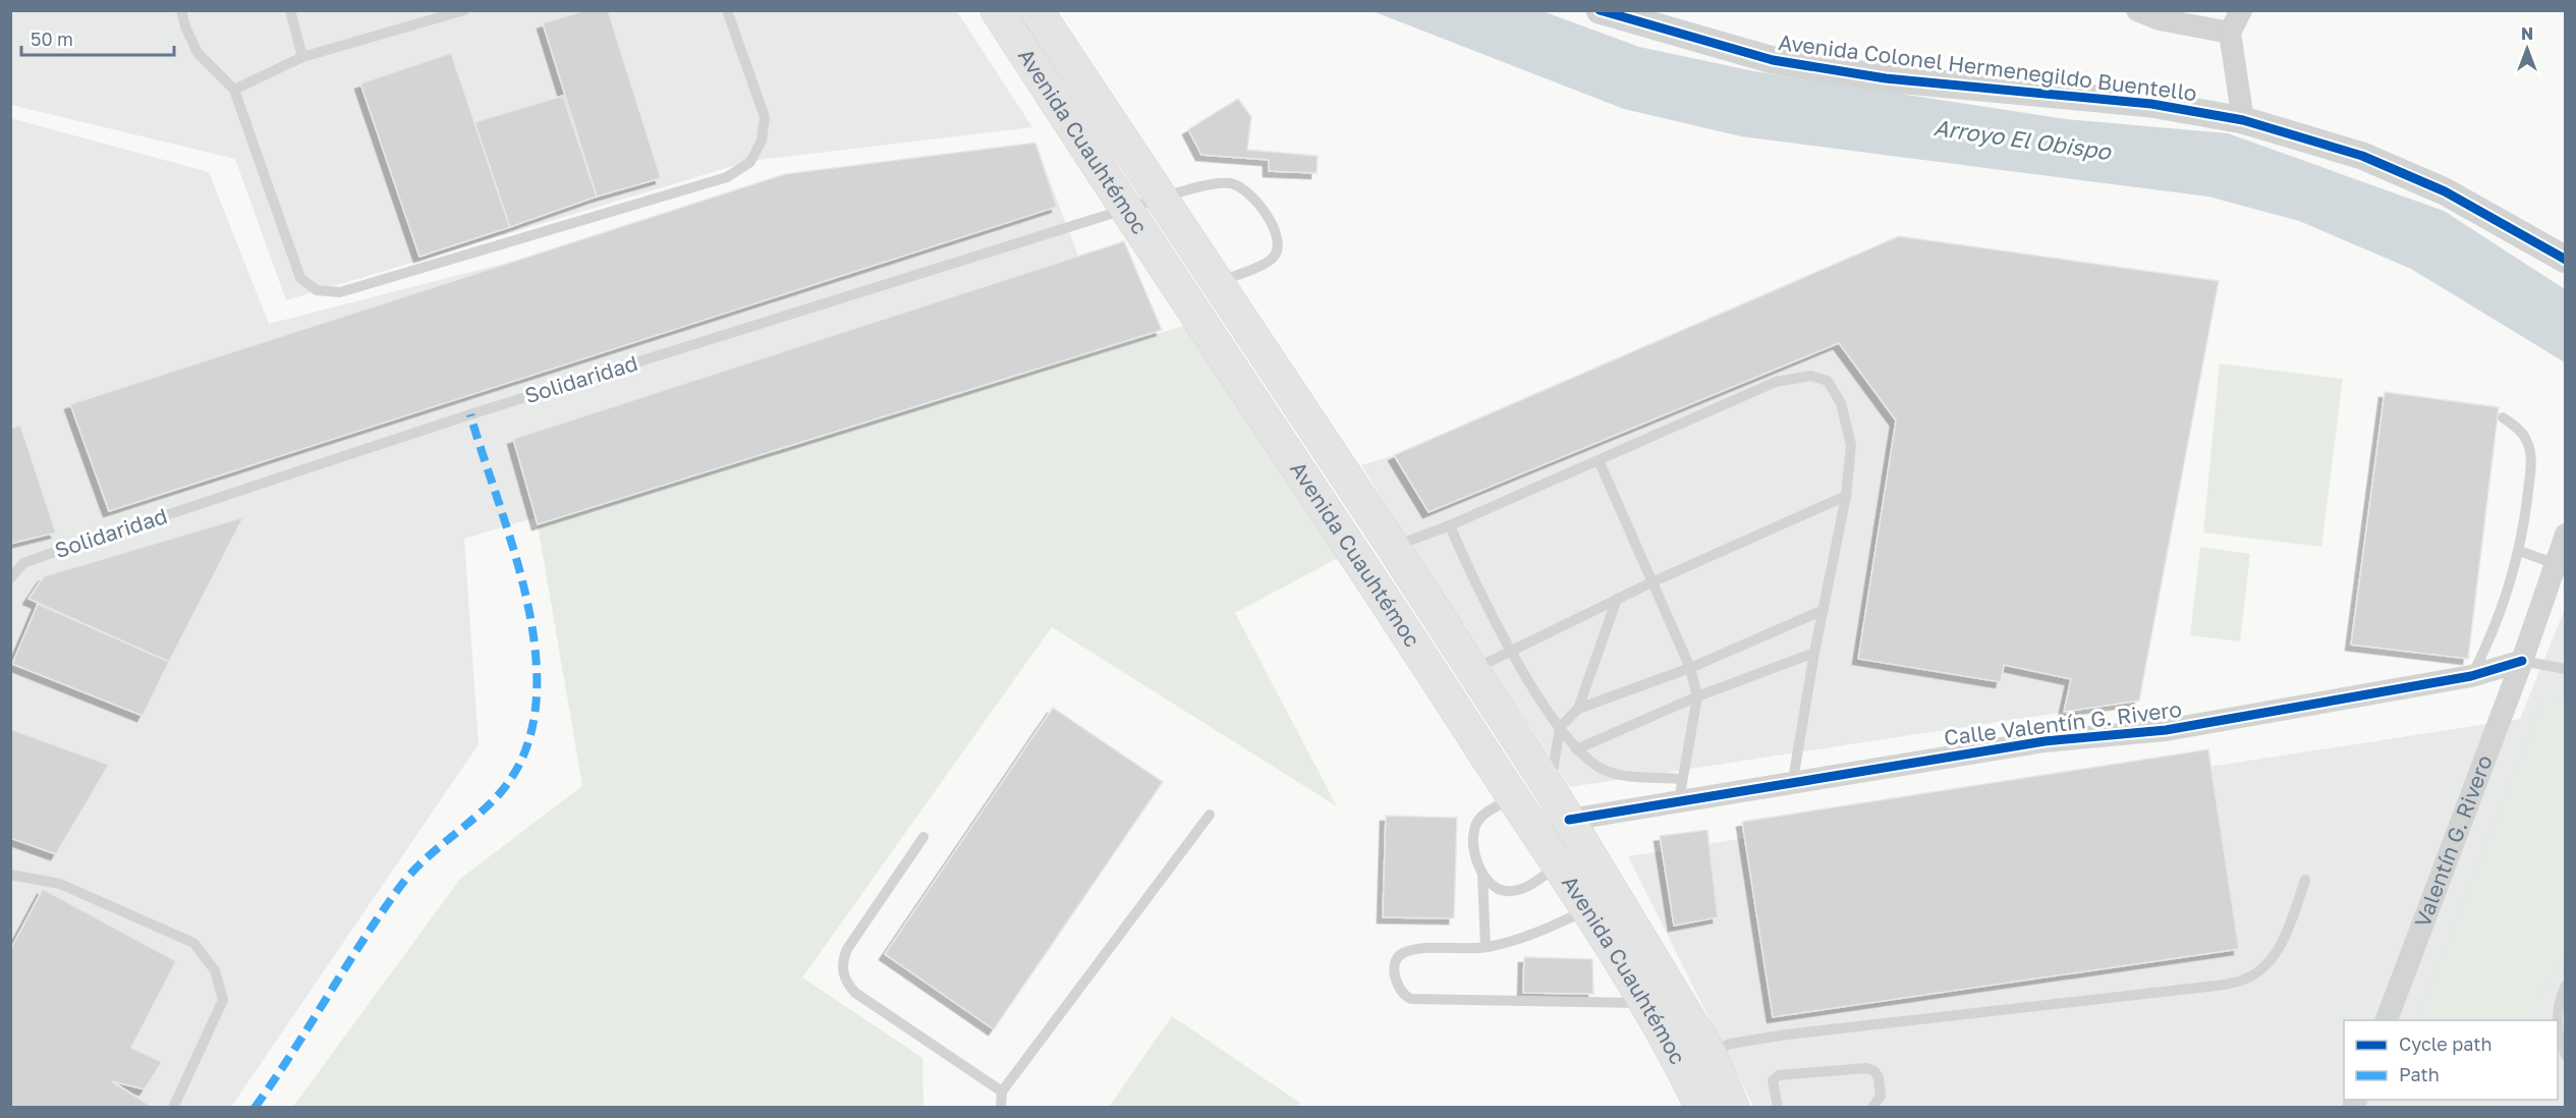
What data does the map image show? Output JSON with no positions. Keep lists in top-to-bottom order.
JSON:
{
  "streets": {
    "main road": ["Avenida Cuauhtémoc"],
    "street": ["Avenida Colonel Hermenegildo Buentello", "Calle Valentín G. Rivero", "Valentín G. Rivero"],
    "lane": ["Solidaridad"]
  },
  "crossings": [
    ["Avenida Cuauhtémoc", "Solidaridad"],
    ["Avenida Cuauhtémoc", "Calle Valentín G. Rivero"],
    ["Calle Valentín G. Rivero", "Valentín G. Rivero"]
  ],
  "water": ["Arroyo El Obispo"],
  "legend": ["Cycle path", "Path"],
  "scale_bar": "50 m",
  "north": "top"
}
